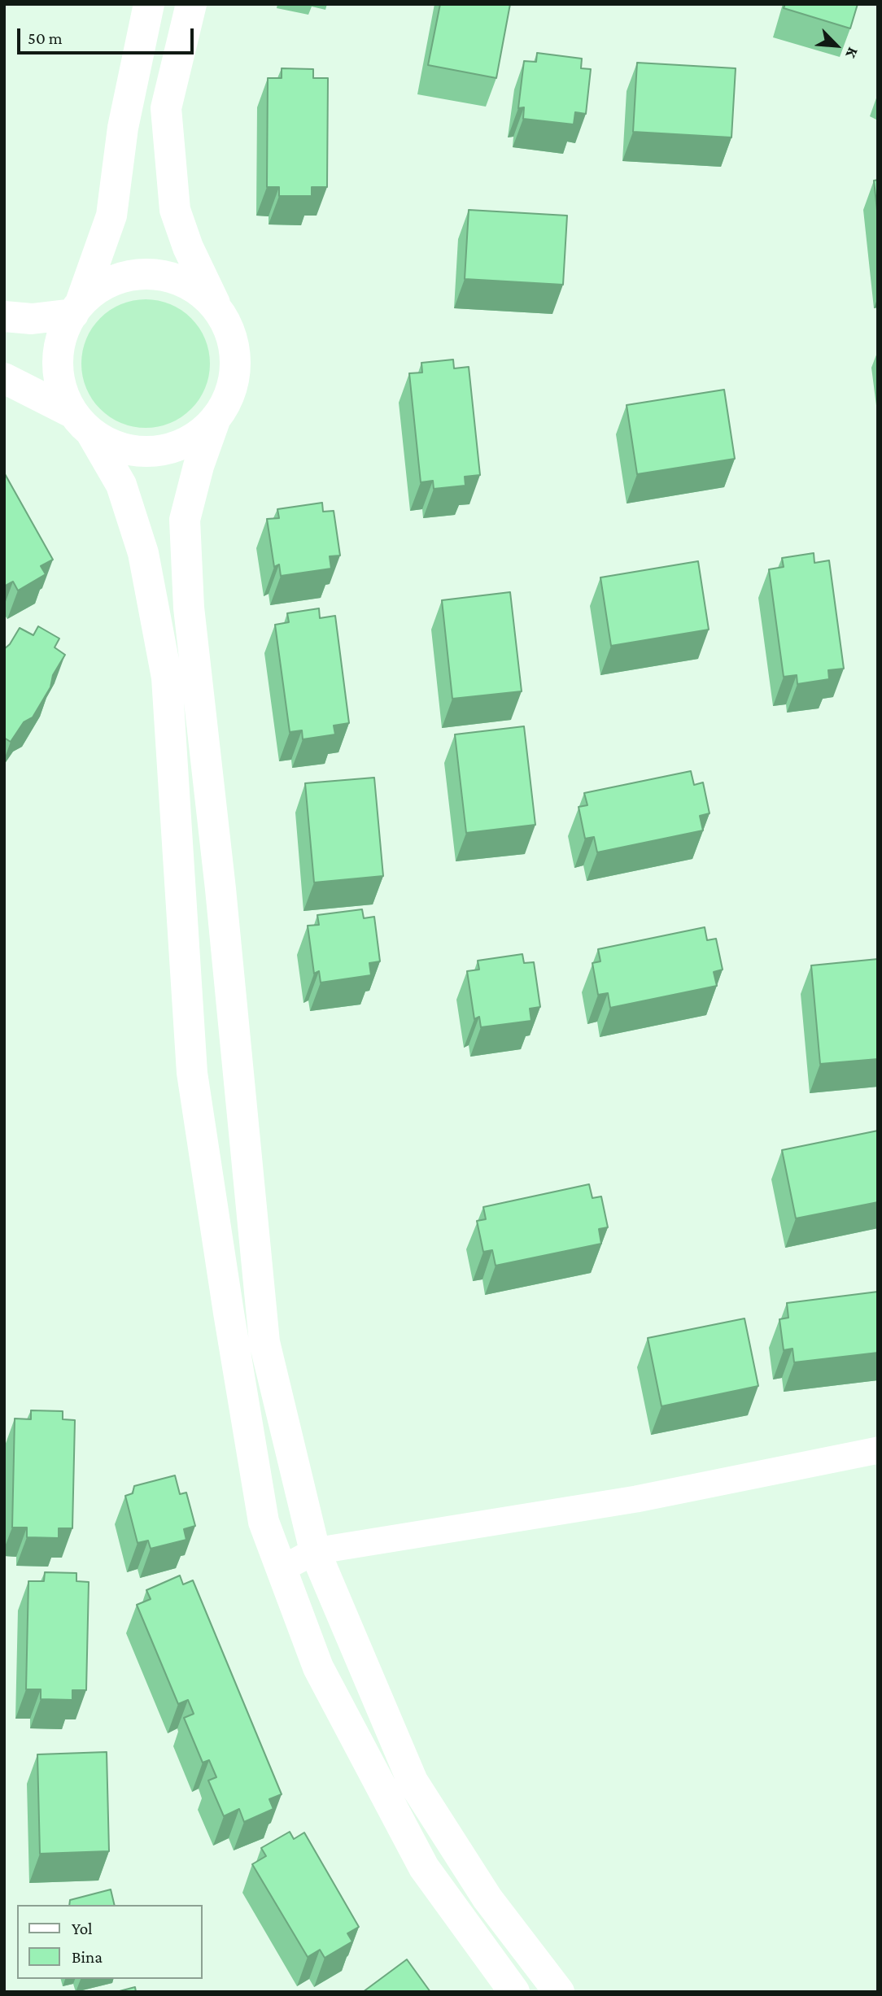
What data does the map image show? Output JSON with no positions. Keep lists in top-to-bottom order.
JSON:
{
  "legend": ["Yol", "Bina"],
  "scale_bar": "50 m",
  "north": "bottom right"
}
